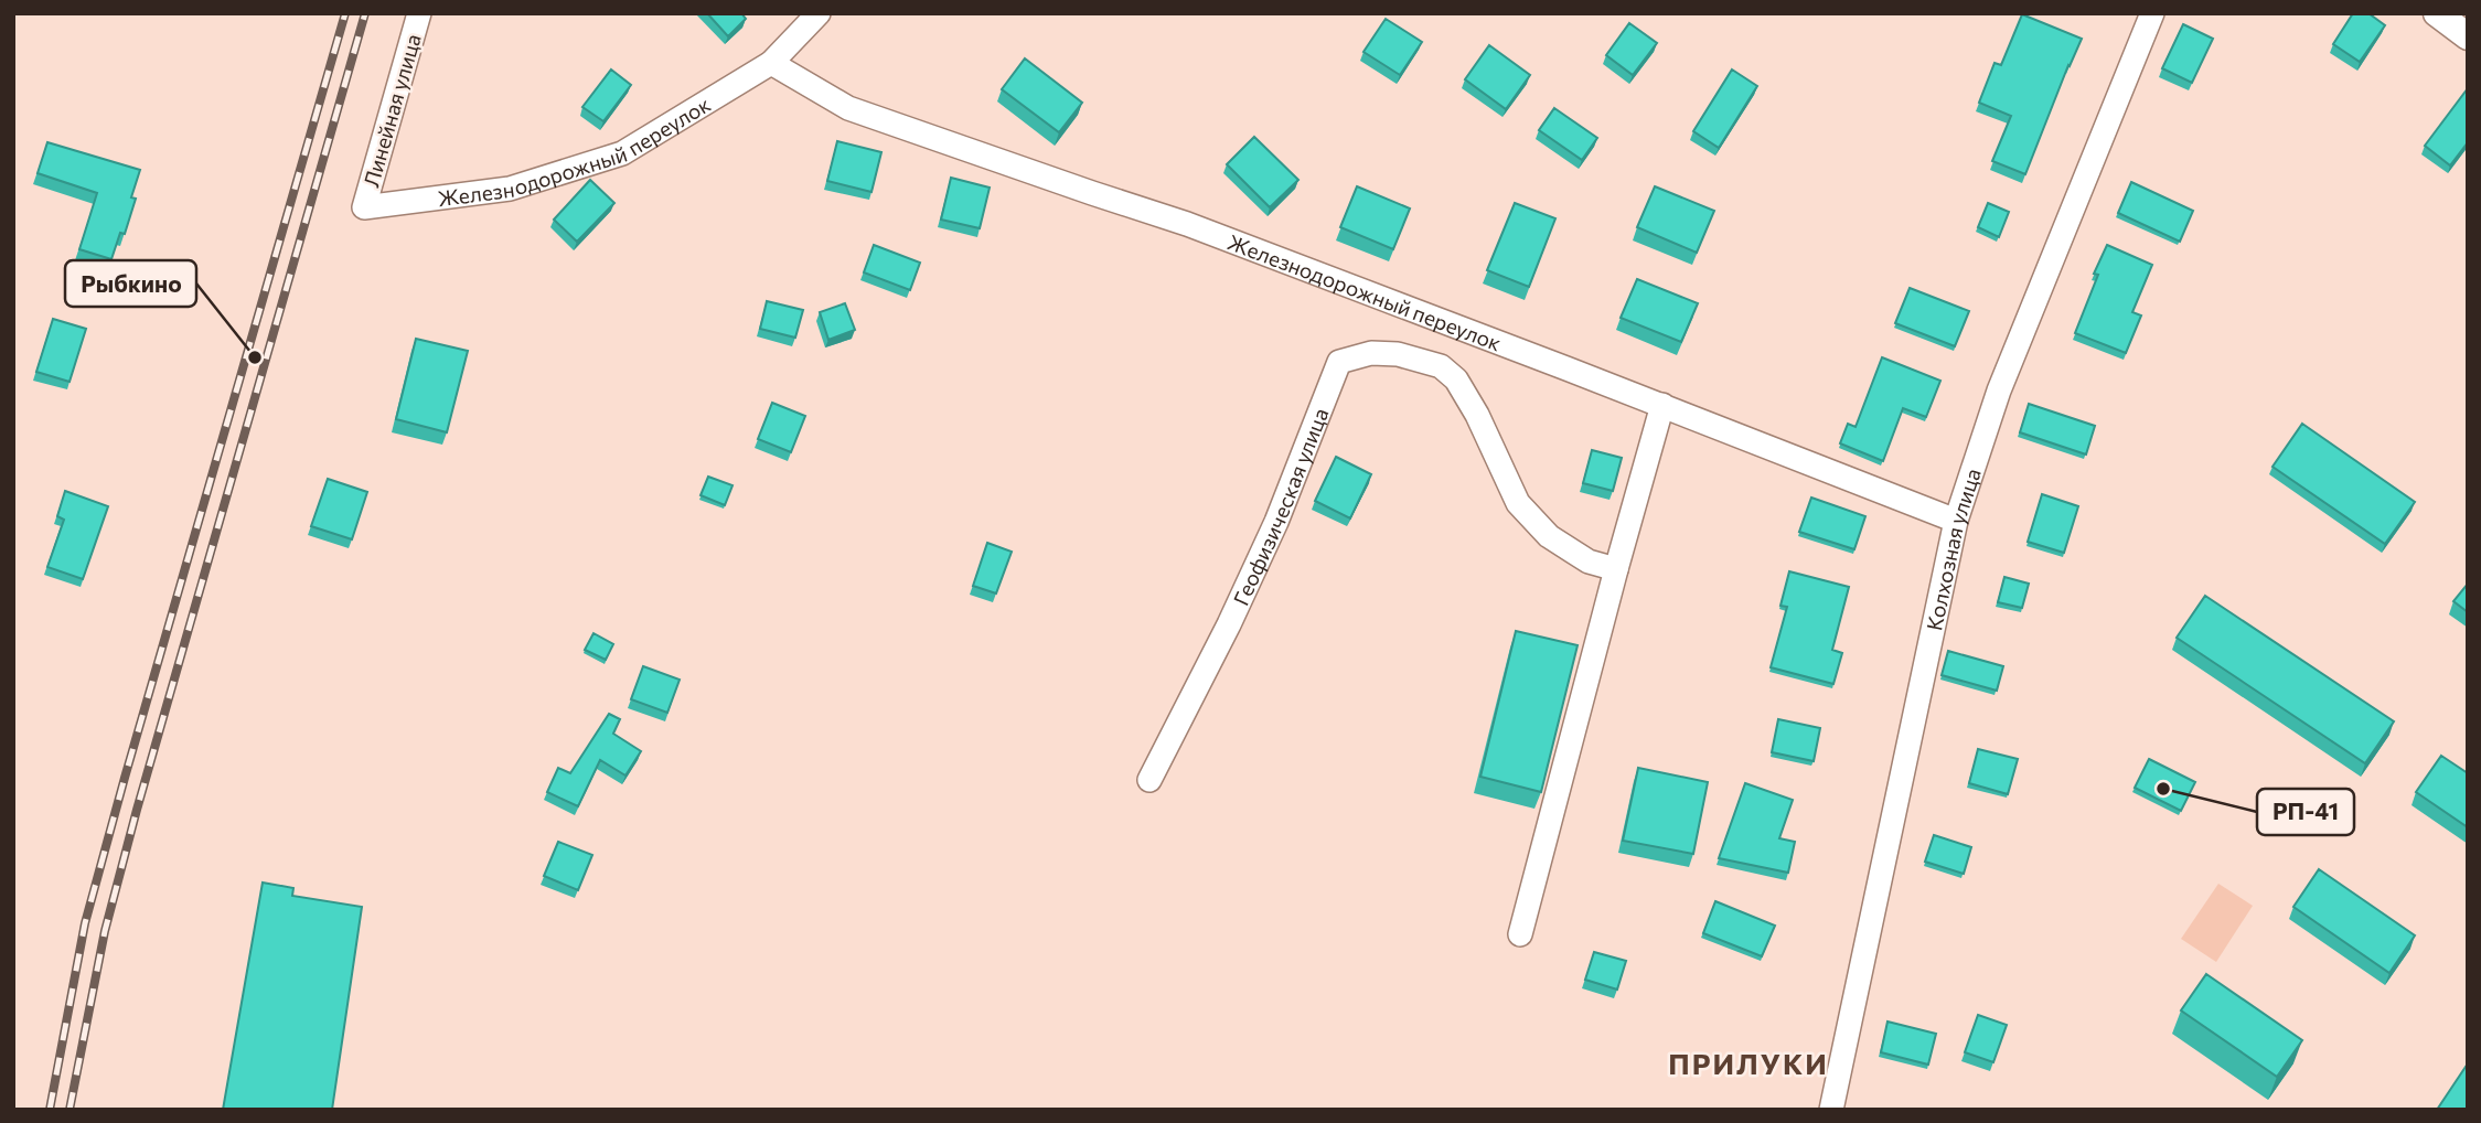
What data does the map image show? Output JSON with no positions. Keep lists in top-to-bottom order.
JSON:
{
  "streets": {
    "street": [
      "Линейная улица",
      "Железнодорожный переулок",
      "Геофизическая улица",
      "Колхозная улица"
    ]
  },
  "crossings": [
    ["Линейная улица", "Железнодорожный переулок"],
    ["Железнодорожный переулок", "Колхозная улица"]
  ],
  "districts": ["ПРИЛУКИ"],
  "places": ["Рыбкино", "РП-41"]
}
